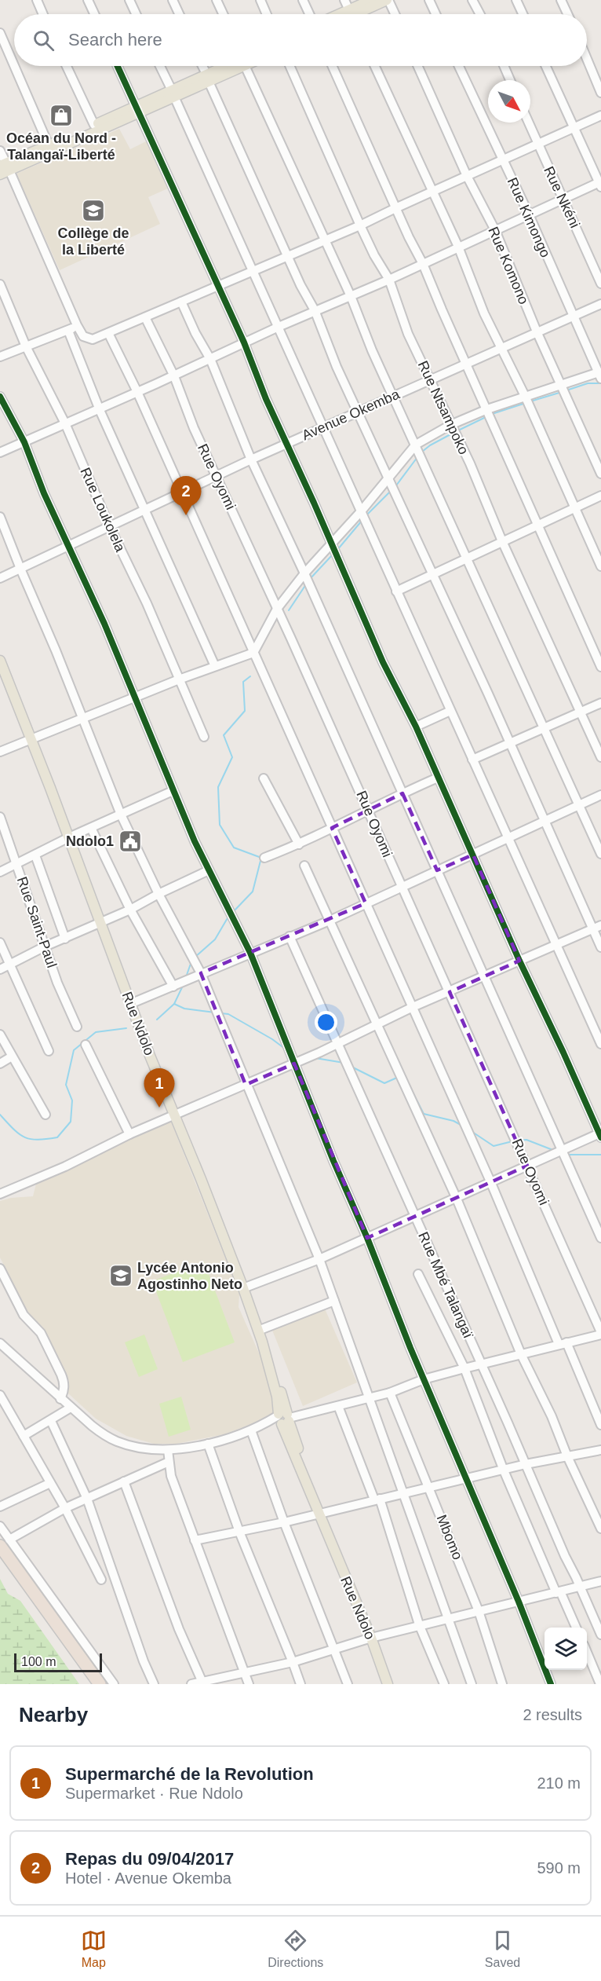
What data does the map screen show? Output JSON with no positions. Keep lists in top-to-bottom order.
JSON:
{
  "streets": {
    "main road": ["Rue Ndolo"],
    "street": [
      "Rue Nkéni",
      "Rue Kimongo",
      "Rue Komono",
      "Rue Ntsampoko",
      "Avenue Okemba",
      "Rue Oyomi",
      "Rue Loukolela",
      "Rue Saint-Paul",
      "Rue Mbé Talangaï",
      "Mbomo"
    ]
  },
  "crossings": [
    ["Rue Kimongo", "Avenue Okemba"],
    ["Rue Komono", "Avenue Okemba"],
    ["Rue Ntsampoko", "Avenue Okemba"],
    ["Avenue Okemba", "Rue Oyomi"],
    ["Avenue Okemba", "Rue Loukolela"]
  ],
  "places": {
    "shop": ["Océan du Nord - Talangaï-Liberté"],
    "school or university": ["Collège de la Liberté", "Lycée Antonio Agostinho Neto"],
    "public building": ["Ndolo1"]
  },
  "scale_bar": "100 m",
  "north": "bottom right",
  "page": {
    "search": "Search here",
    "pins": ["2", "1"],
    "scale": "100 m",
    "heading": ["Nearby", "2 results"],
    "list": [
      {
        "mark": "1",
        "name": "Supermarché de la Revolution",
        "note": "Supermarket · Rue Ndolo",
        "value": "210 m"
      },
      {
        "mark": "2",
        "name": "Repas du 09/04/2017",
        "note": "Hotel · Avenue Okemba",
        "value": "590 m"
      }
    ],
    "nav": ["Map", "Directions", "Saved"]
  }
}
